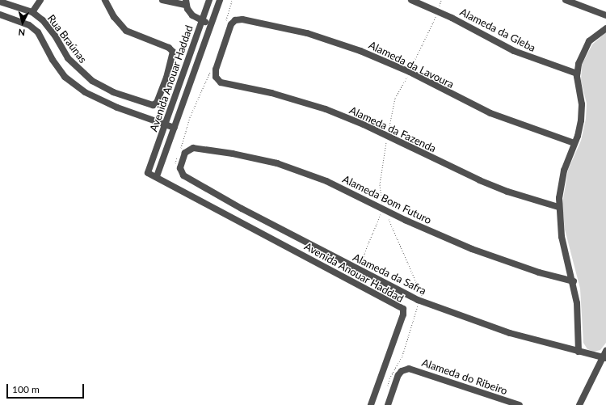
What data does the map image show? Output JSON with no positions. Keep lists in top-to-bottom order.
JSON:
{
  "streets": {
    "street": [
      "Alameda da Gleba",
      "Rua Braúnas",
      "Alameda da Lavoura",
      "Avenida Anouar Haddad",
      "Alameda da Fazenda",
      "Alameda Bom Futuro",
      "Alameda da Safra",
      "Alameda do Ribeiro"
    ]
  },
  "crossings": [
    ["Alameda da Lavoura", "Alameda da Fazenda"],
    ["Alameda Bom Futuro", "Alameda da Safra"]
  ],
  "scale_bar": "100 m",
  "north": "bottom"
}
